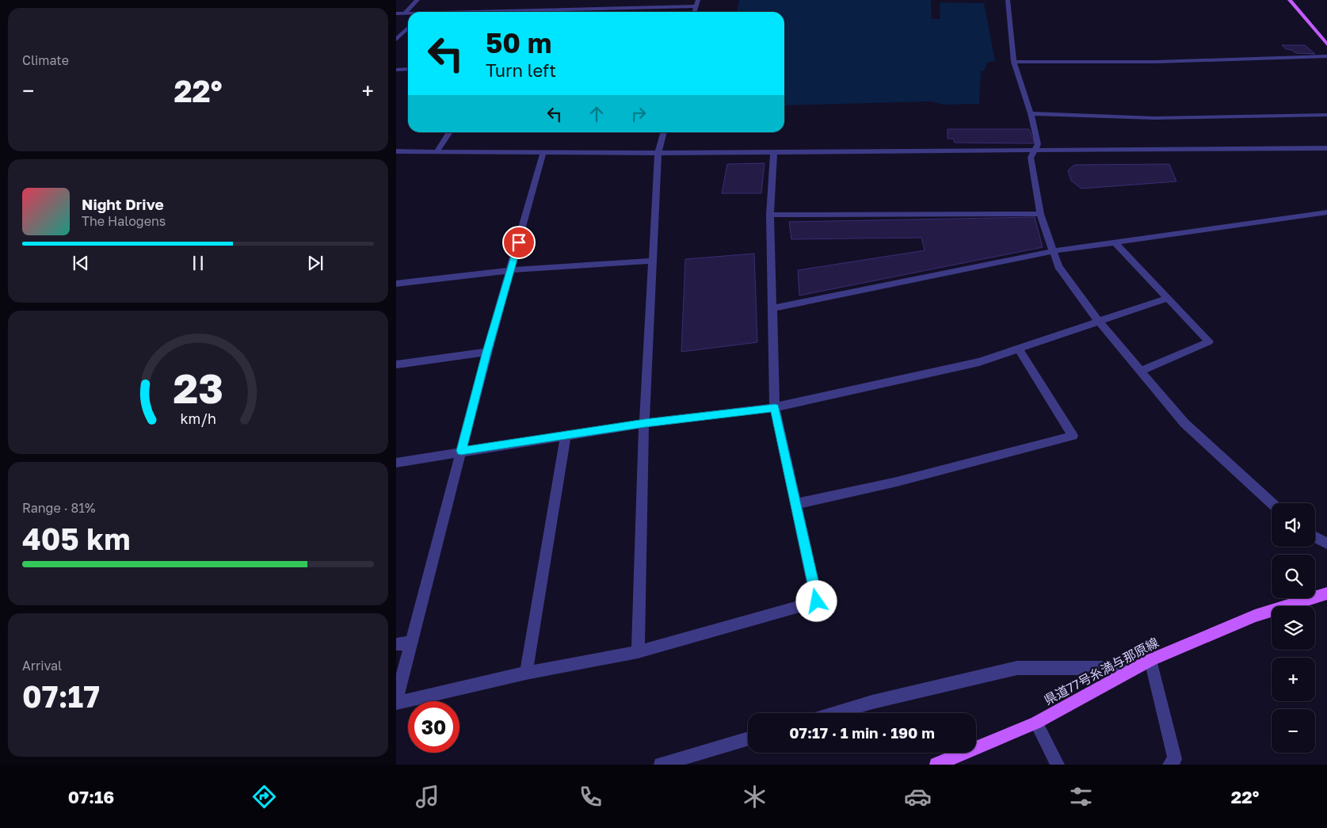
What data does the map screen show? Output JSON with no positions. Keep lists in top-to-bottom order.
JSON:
{
  "streets": {
    "main road": ["県道77号糸満与那原線"]
  },
  "page": {
    "tile": [
      "Climate",
      ["Range · 81%", "405 km"],
      ["Arrival", "07:17"]
    ],
    "turn": ["50 m", "Turn left"],
    "heat": ["−", "22°", "+"],
    "song": ["Night Drive", "The Halogens"],
    "map_buttons": ["+", "−"],
    "limit": "30",
    "trip": "07:17 · 1 min · 190 m",
    "tabs": ["07:16", "22°"],
    "gauge": ["23", "km/h"]
  }
}
